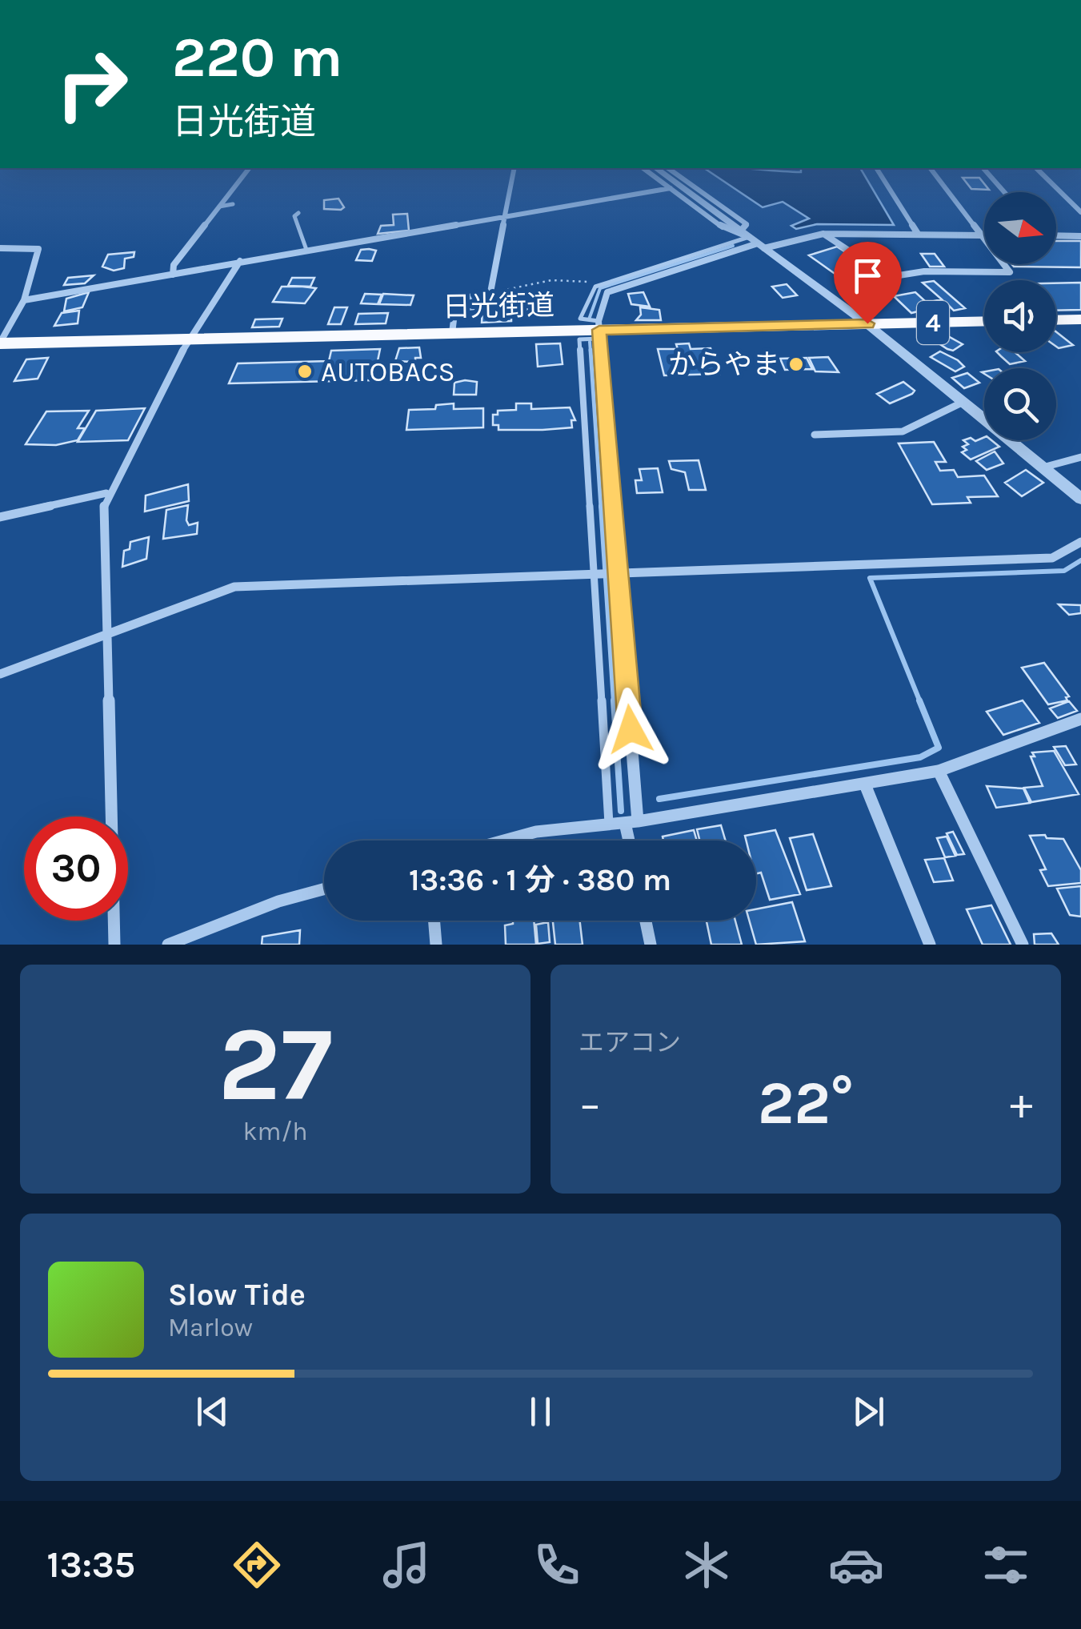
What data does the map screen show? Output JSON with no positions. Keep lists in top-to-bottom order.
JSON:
{
  "streets": {
    "highway": ["日光街道", "4"]
  },
  "places": ["からやま", "AUTOBACS"],
  "north": "right",
  "page": {
    "turn": ["220 m", "日光街道"],
    "limit": "30",
    "trip": "13:36 · 1 分 · 380 m",
    "tile": [
      ["27", "km/h"],
      "エアコン"
    ],
    "heat": ["−", "22°", "+"],
    "song": ["Slow Tide", "Marlow"],
    "tabs": "13:35"
  }
}
